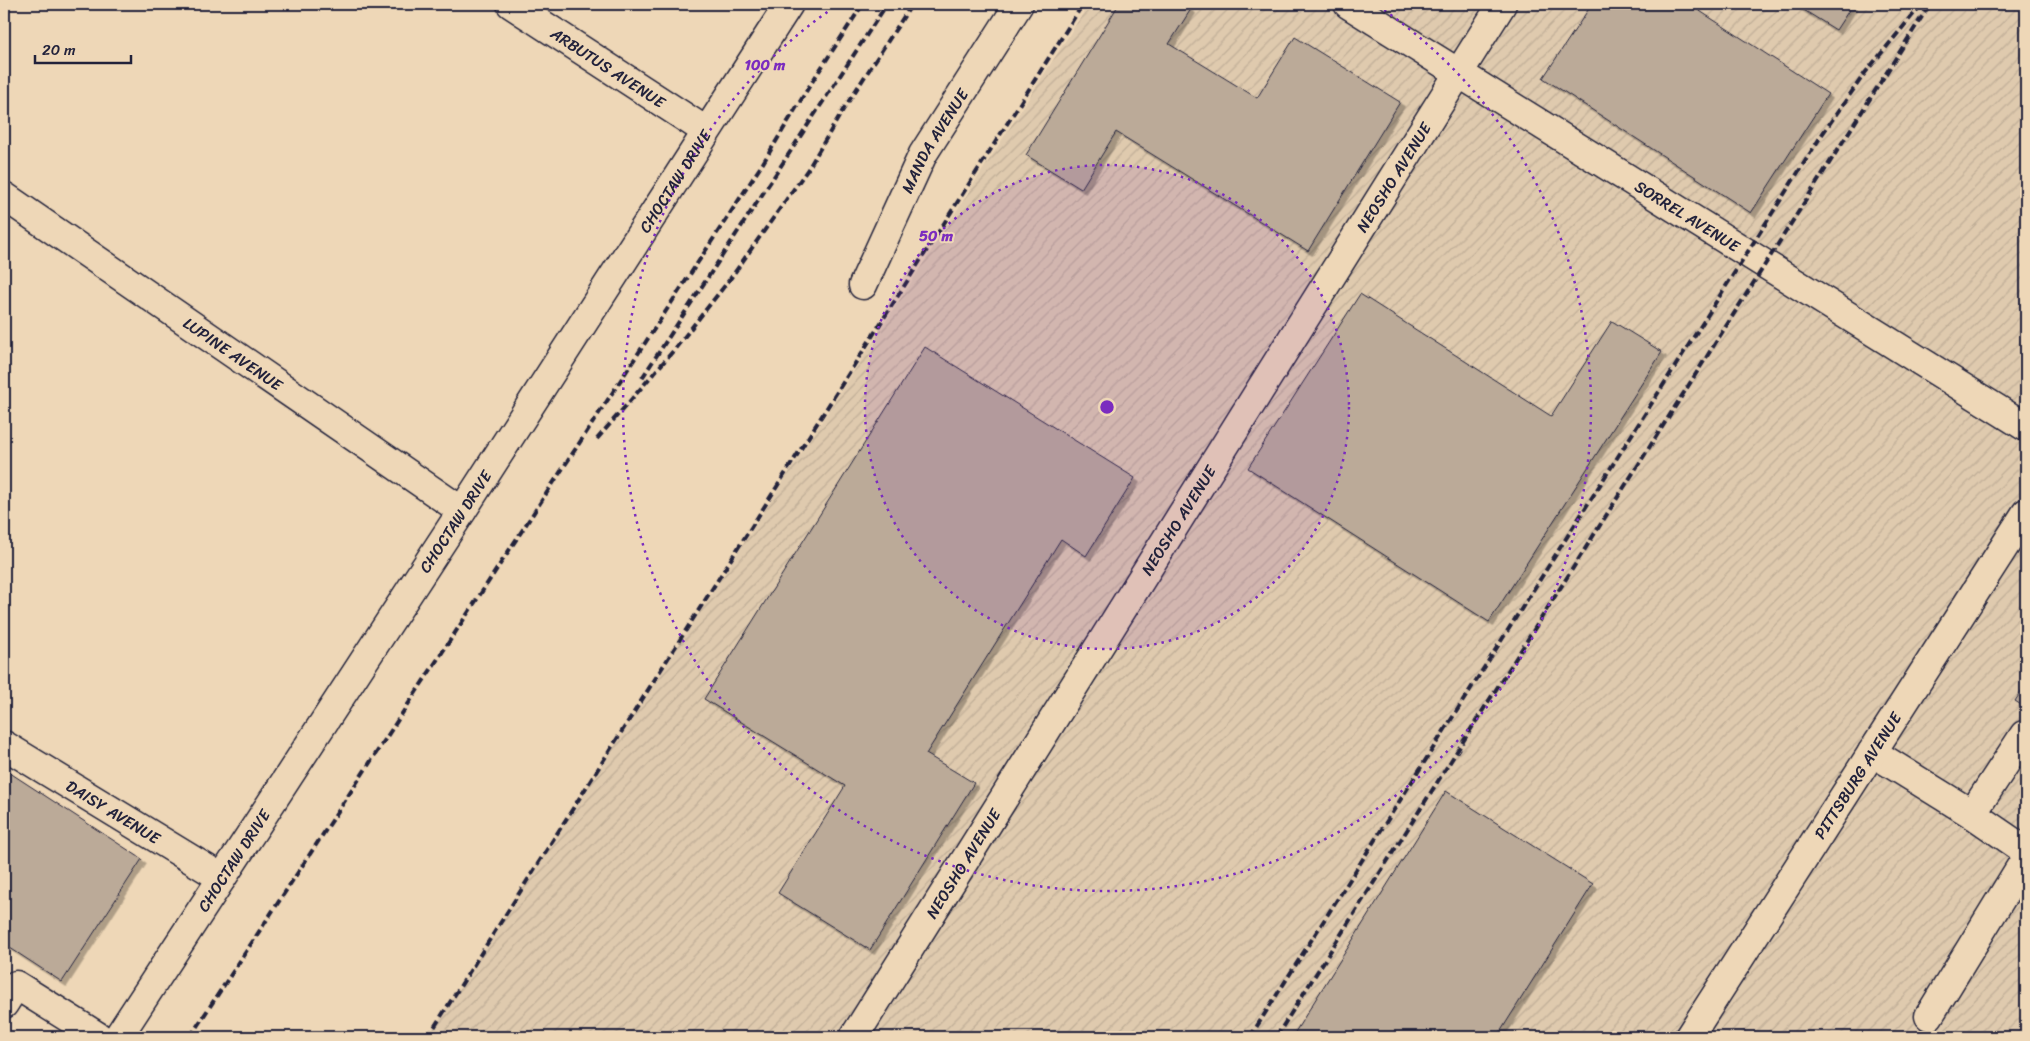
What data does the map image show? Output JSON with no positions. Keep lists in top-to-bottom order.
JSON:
{
  "streets": {
    "street": [
      "ARBUTUS AVENUE",
      "MANDA AVENUE",
      "NEOSHO AVENUE",
      "CHOCTAW DRIVE",
      "SORREL AVENUE",
      "LUPINE AVENUE",
      "PITTSBURG AVENUE",
      "DAISY AVENUE"
    ]
  },
  "crossings": [
    ["ARBUTUS AVENUE", "CHOCTAW DRIVE"],
    ["NEOSHO AVENUE", "SORREL AVENUE"],
    ["CHOCTAW DRIVE", "LUPINE AVENUE"],
    ["CHOCTAW DRIVE", "DAISY AVENUE"]
  ],
  "scale_bar": "20 m",
  "rings": ["100 m", "50 m"]
}
